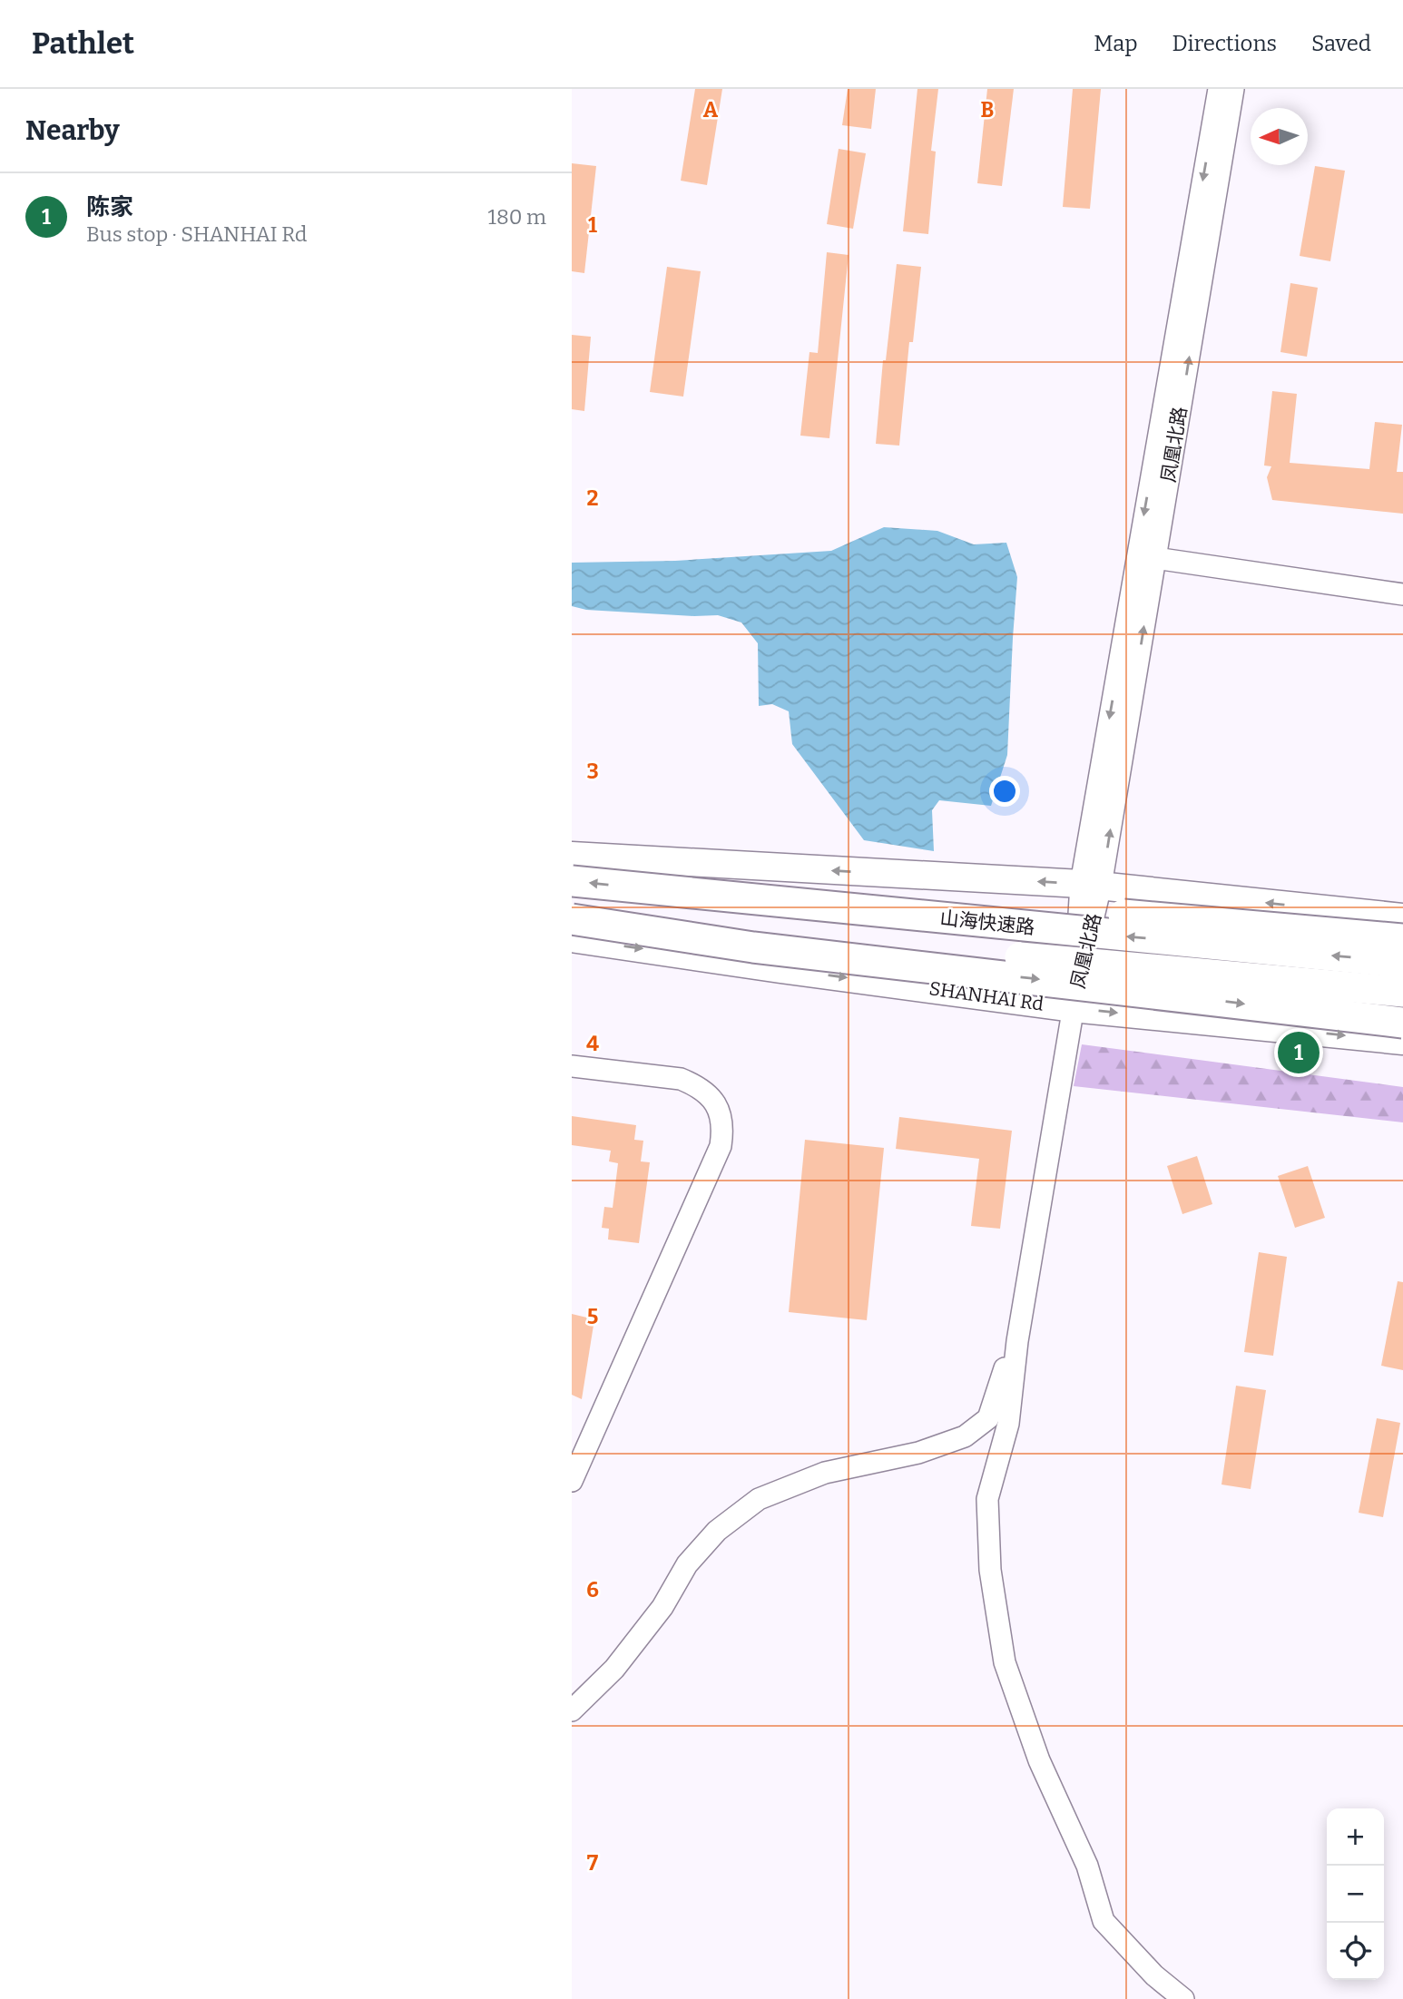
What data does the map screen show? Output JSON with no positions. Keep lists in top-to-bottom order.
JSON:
{
  "streets": {
    "highway": ["山海快速路"],
    "main road": ["SHANHAI Rd"],
    "street": ["凤凰北路"]
  },
  "crossings": [
    ["凤凰北路", "SHANHAI Rd"]
  ],
  "north": "left",
  "page": {
    "header": "Pathlet",
    "nav": ["Map", "Directions", "Saved"],
    "heading": "Nearby",
    "list": [
      {
        "mark": "1",
        "name": "陈家",
        "note": "Bus stop · SHANHAI Rd",
        "value": "180 m"
      }
    ],
    "pins": "1",
    "map_buttons": ["+", "−"]
  },
  "grid": {
    "columns": ["A", "B"],
    "rows": [
      "1",
      "2",
      "3",
      "4",
      "5",
      "6",
      "7"
    ]
  }
}
